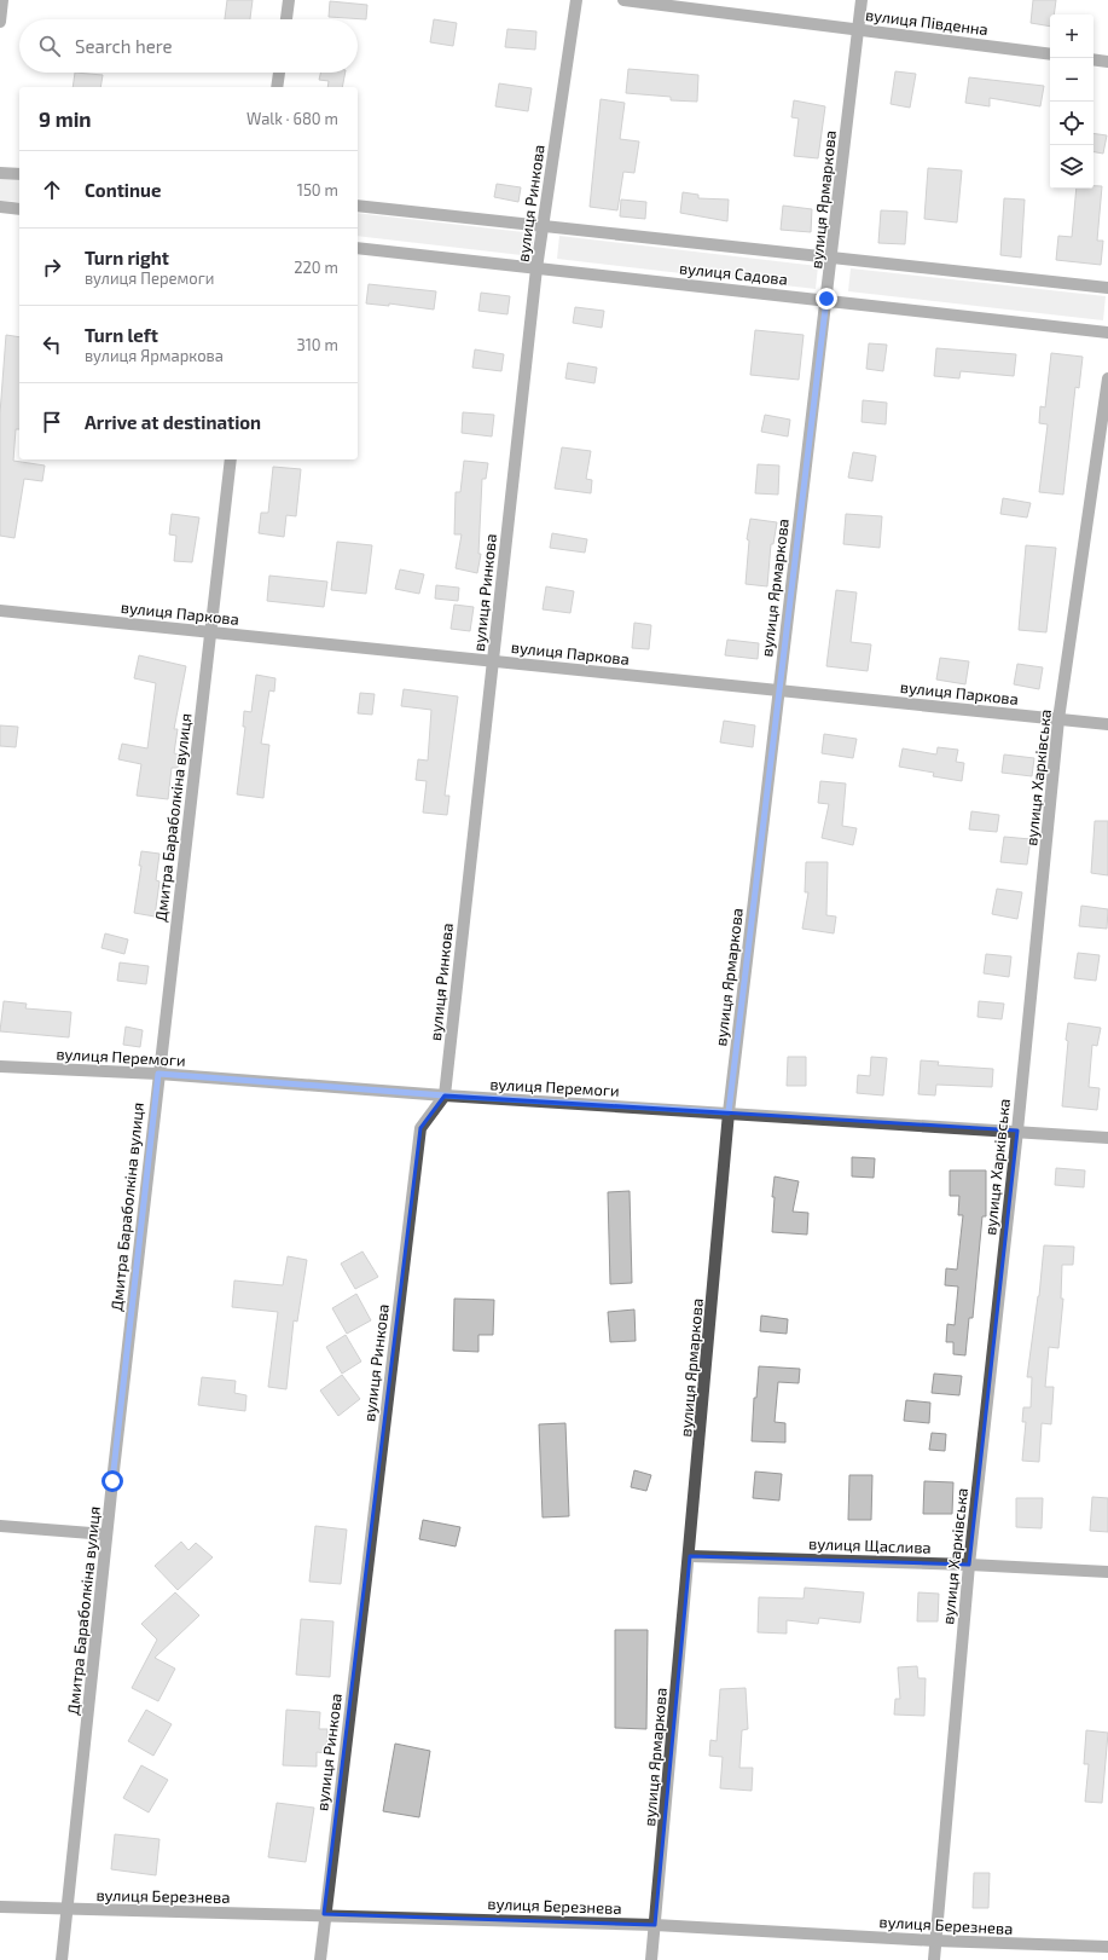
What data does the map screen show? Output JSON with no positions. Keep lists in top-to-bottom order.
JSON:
{
  "streets": {
    "street": [
      "вулиця Південна",
      "вулиця Ярмаркова",
      "вулиця Ринкова",
      "вулиця Садова",
      "вулиця Паркова",
      "вулиця Харківська",
      "Дмитра Бараболкіна вулиця",
      "вулиця Перемоги",
      "вулиця Щаслива",
      "вулиця Березнева"
    ]
  },
  "crossings": [
    ["вулиця Південна", "вулиця Ярмаркова"],
    ["вулиця Ярмаркова", "вулиця Садова"],
    ["вулиця Ярмаркова", "вулиця Паркова"],
    ["вулиця Ярмаркова", "вулиця Перемоги"],
    ["вулиця Ярмаркова", "вулиця Щаслива"],
    ["вулиця Ярмаркова", "вулиця Березнева"],
    ["вулиця Ринкова", "вулиця Садова"],
    ["вулиця Ринкова", "вулиця Паркова"],
    ["вулиця Ринкова", "вулиця Перемоги"],
    ["вулиця Ринкова", "вулиця Березнева"],
    ["вулиця Паркова", "вулиця Харківська"],
    ["вулиця Паркова", "Дмитра Бараболкіна вулиця"],
    ["вулиця Харківська", "вулиця Перемоги"],
    ["вулиця Харківська", "вулиця Щаслива"],
    ["вулиця Харківська", "вулиця Березнева"],
    ["Дмитра Бараболкіна вулиця", "вулиця Перемоги"],
    ["Дмитра Бараболкіна вулиця", "вулиця Березнева"]
  ],
  "page": {
    "map_buttons": ["+", "−"],
    "search": "Search here",
    "heading": ["9 min", "Walk · 680 m"],
    "list": [
      ["Continue", "150 m"],
      ["Turn right", "вулиця Перемоги", "220 m"],
      ["Turn left", "вулиця Ярмаркова", "310 m"],
      "Arrive at destination"
    ]
  }
}
